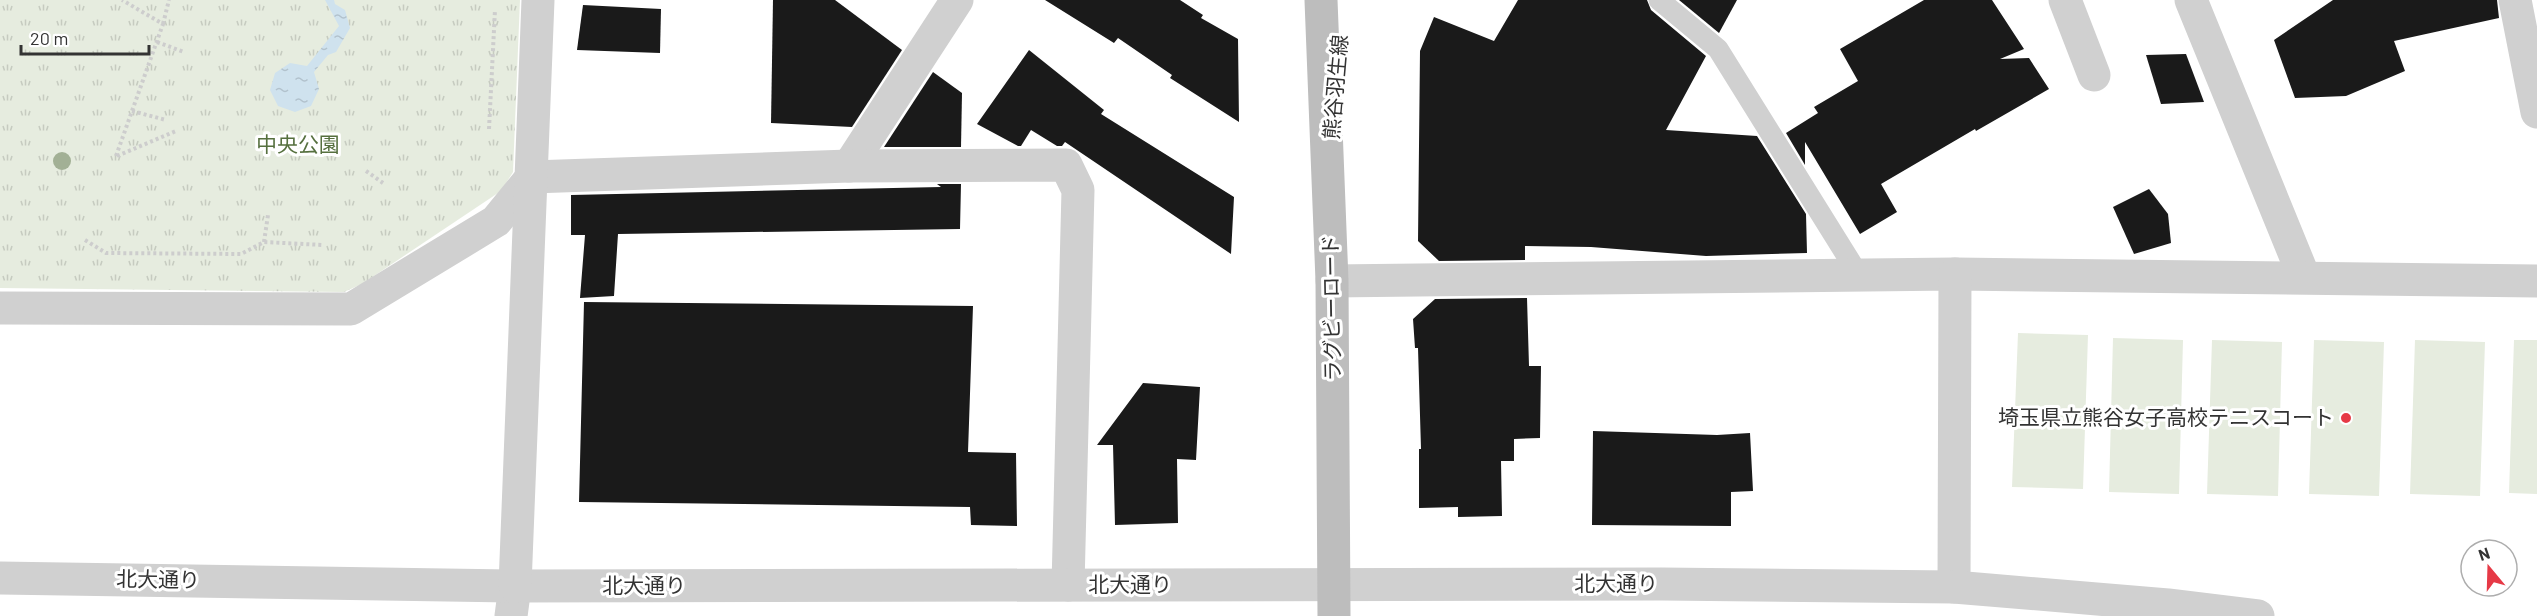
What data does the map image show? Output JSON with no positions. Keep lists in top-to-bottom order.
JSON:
{
  "streets": {
    "main road": ["ラグビーロード"],
    "street": ["北大通り"]
  },
  "crossings": [
    ["ラグビーロード", "北大通り"]
  ],
  "parks": ["中央公園"],
  "places": ["埼玉県立熊谷女子高校テニスコート"],
  "scale_bar": "20 m",
  "north": "top"
}
